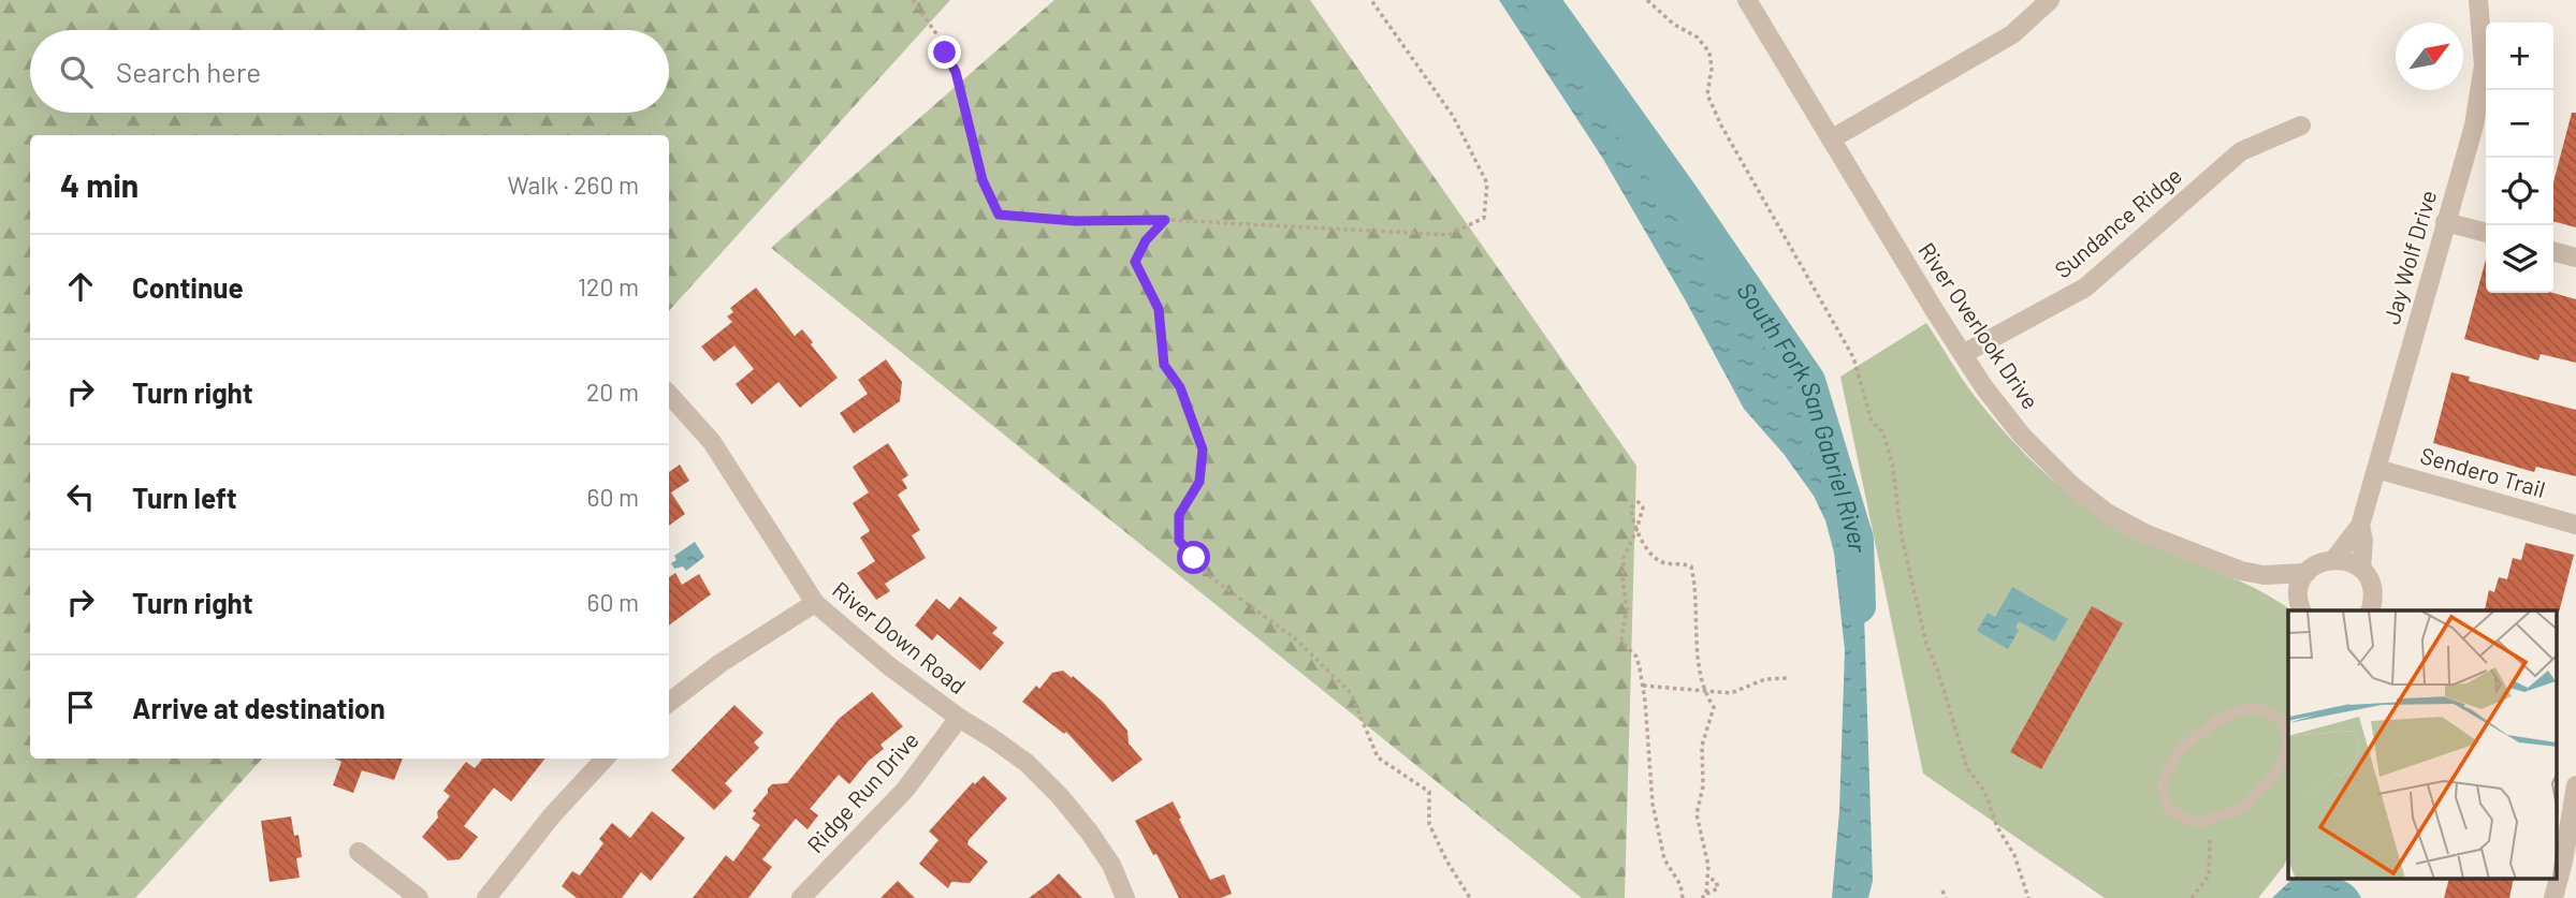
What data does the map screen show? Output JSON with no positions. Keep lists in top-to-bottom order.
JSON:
{
  "streets": {
    "street": [
      "Sundance Ridge",
      "Jay Wolf Drive",
      "River Overlook Drive",
      "Sendero Trail",
      "River Down Road",
      "Ridge Run Drive"
    ]
  },
  "crossings": [
    ["Sundance Ridge", "River Overlook Drive"],
    ["Jay Wolf Drive", "Sendero Trail"],
    ["River Down Road", "Ridge Run Drive"]
  ],
  "water": ["South Fork San Gabriel River"],
  "north": "top right",
  "page": {
    "map_buttons": ["+", "−"],
    "search": "Search here",
    "heading": ["4 min", "Walk · 260 m"],
    "list": [
      ["Continue", "120 m"],
      ["Turn right", "20 m"],
      ["Turn left", "60 m"],
      ["Turn right", "60 m"],
      "Arrive at destination"
    ]
  }
}
